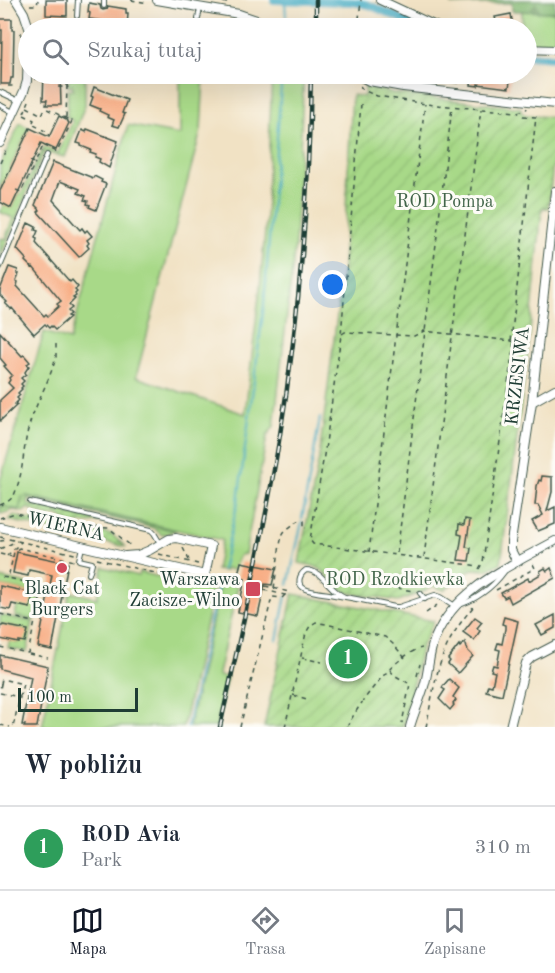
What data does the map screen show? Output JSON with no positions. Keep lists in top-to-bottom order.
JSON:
{
  "streets": {
    "street": ["KRZESIWA", "WIERNA"]
  },
  "parks": ["ROD Pompa", "ROD Rzodkiewka"],
  "places": {
    "other": ["Black Cat Burgers"],
    "transit": ["Warszawa Zacisze-Wilno"]
  },
  "scale_bar": "100 m",
  "page": {
    "search": "Szukaj tutaj",
    "pins": "1",
    "scale": "100 m",
    "heading": "W pobliżu",
    "list": [
      {
        "mark": "1",
        "name": "ROD Avia",
        "note": "Park",
        "value": "310 m"
      }
    ],
    "nav": ["Mapa", "Trasa", "Zapisane"]
  }
}
